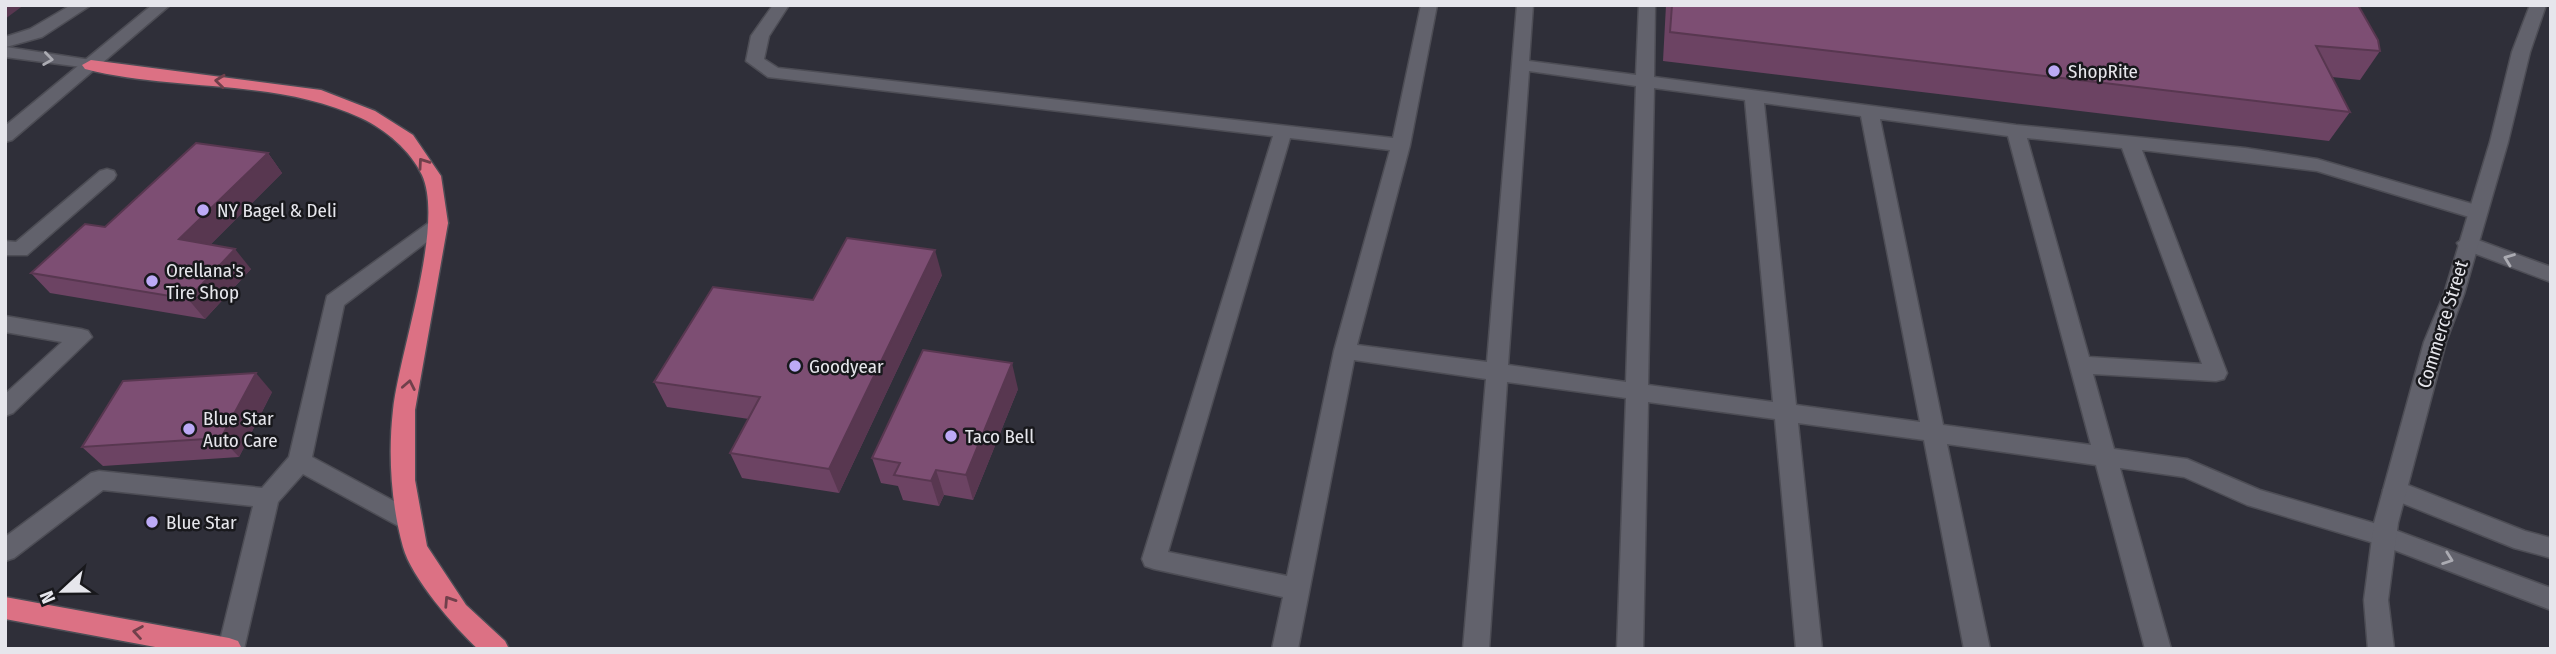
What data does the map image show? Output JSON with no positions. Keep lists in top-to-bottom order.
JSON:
{
  "streets": {
    "street": ["Commerce Street"]
  },
  "places": [
    "ShopRite",
    "NY Bagel & Deli",
    "Orellana's Tire Shop",
    "Goodyear",
    "Blue Star Auto Care",
    "Taco Bell",
    "Blue Star"
  ],
  "north": "left"
}
